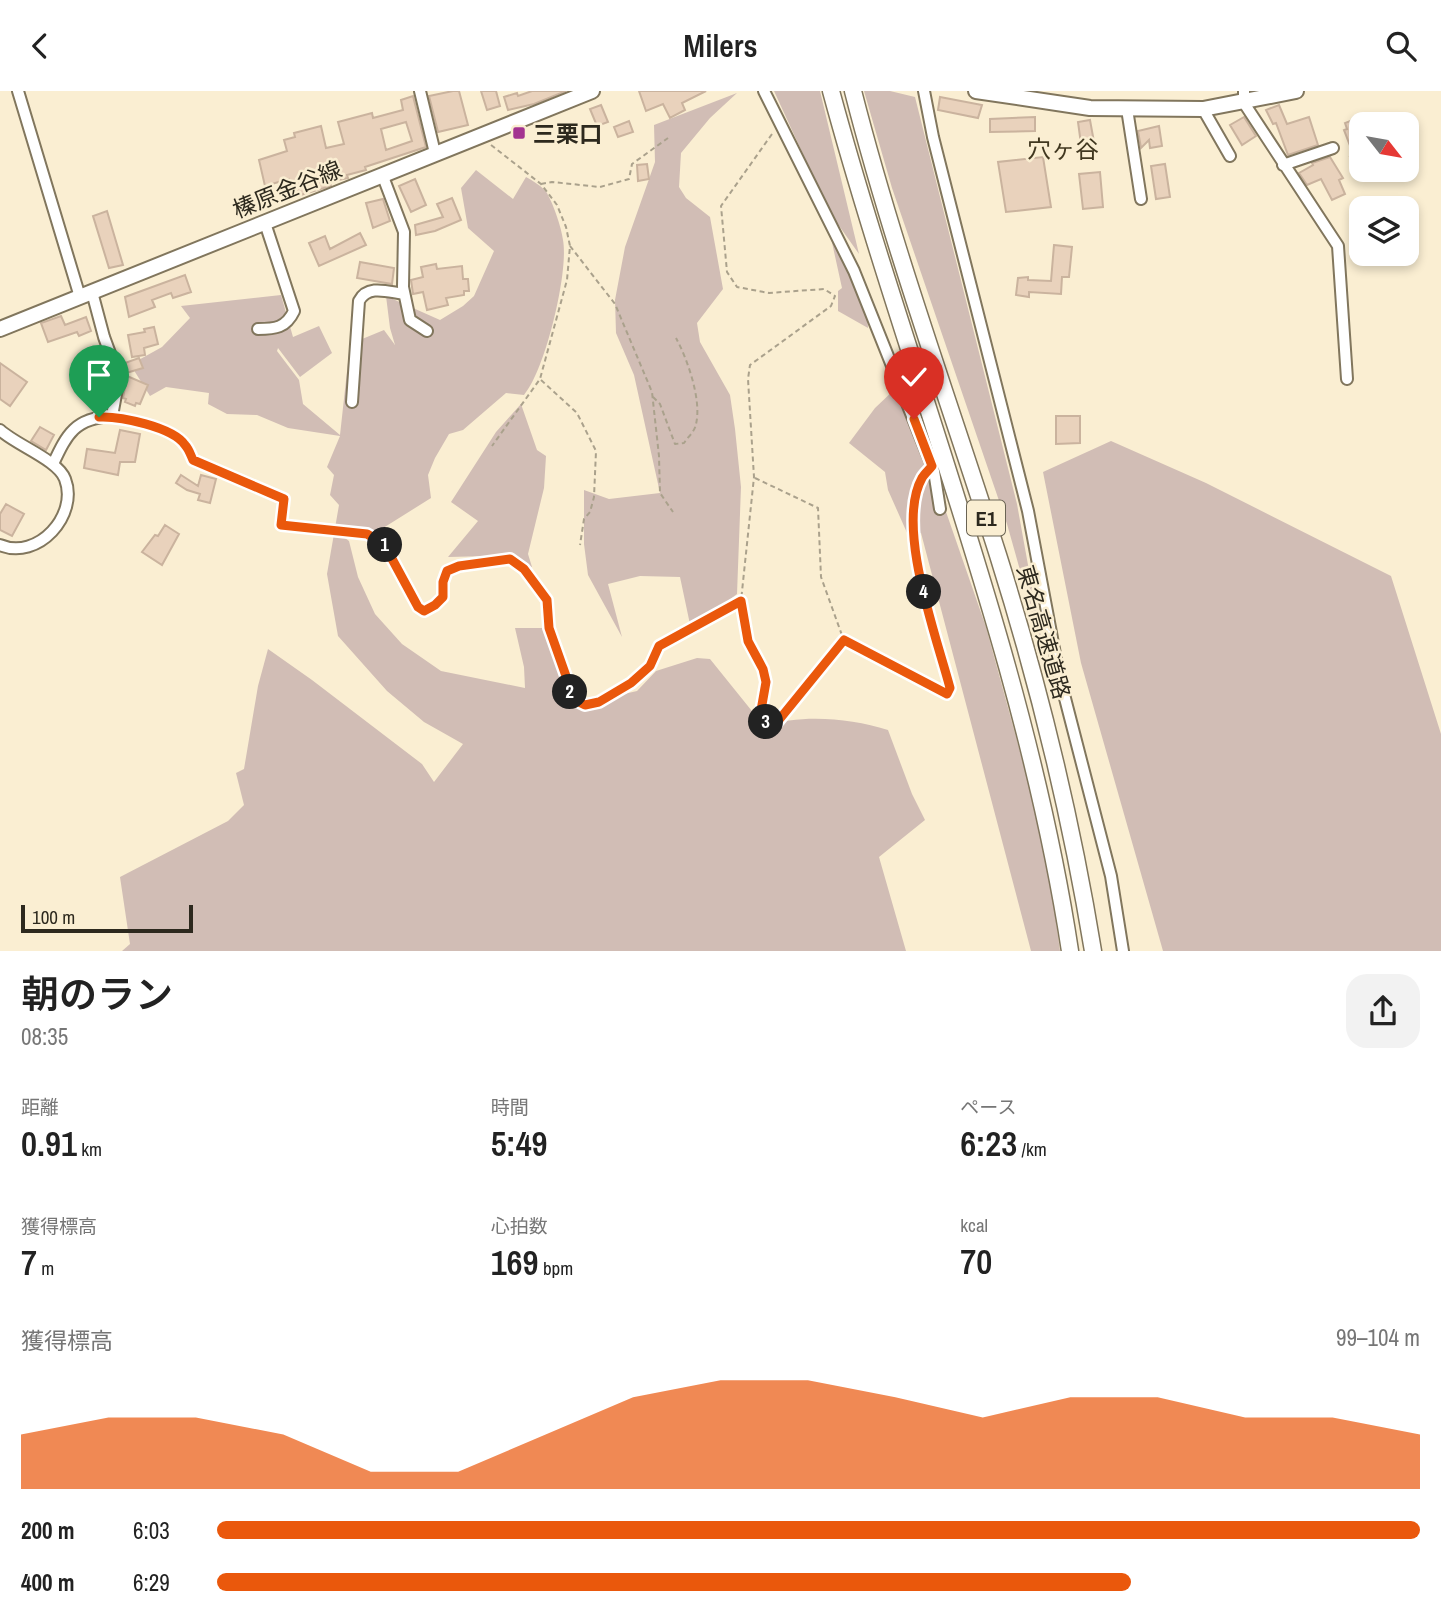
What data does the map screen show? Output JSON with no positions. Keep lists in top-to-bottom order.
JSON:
{
  "streets": {
    "highway": ["E1", "東名高速道路"],
    "main road": ["榛原金谷線"]
  },
  "districts": ["穴ヶ谷"],
  "places": {
    "transit": ["三栗口"]
  },
  "scale_bar": "100 m",
  "north": "bottom right",
  "page": {
    "header": "Milers",
    "pins": [
      "1",
      "4",
      "2",
      "3"
    ],
    "scale": "100 m",
    "heading": ["朝のラン", "08:35"],
    "stats": [
      ["距離", "0.91 km"],
      ["時間", "5:49"],
      ["ペース", "6:23 /km"],
      ["獲得標高", "7 m"],
      ["心拍数", "169 bpm"],
      ["kcal", "70"]
    ],
    "chart": ["獲得標高", "99–104 m"],
    "list": [
      {
        "name": "200 m",
        "note": "6:03"
      },
      {
        "name": "400 m",
        "note": "6:29"
      }
    ]
  }
}
